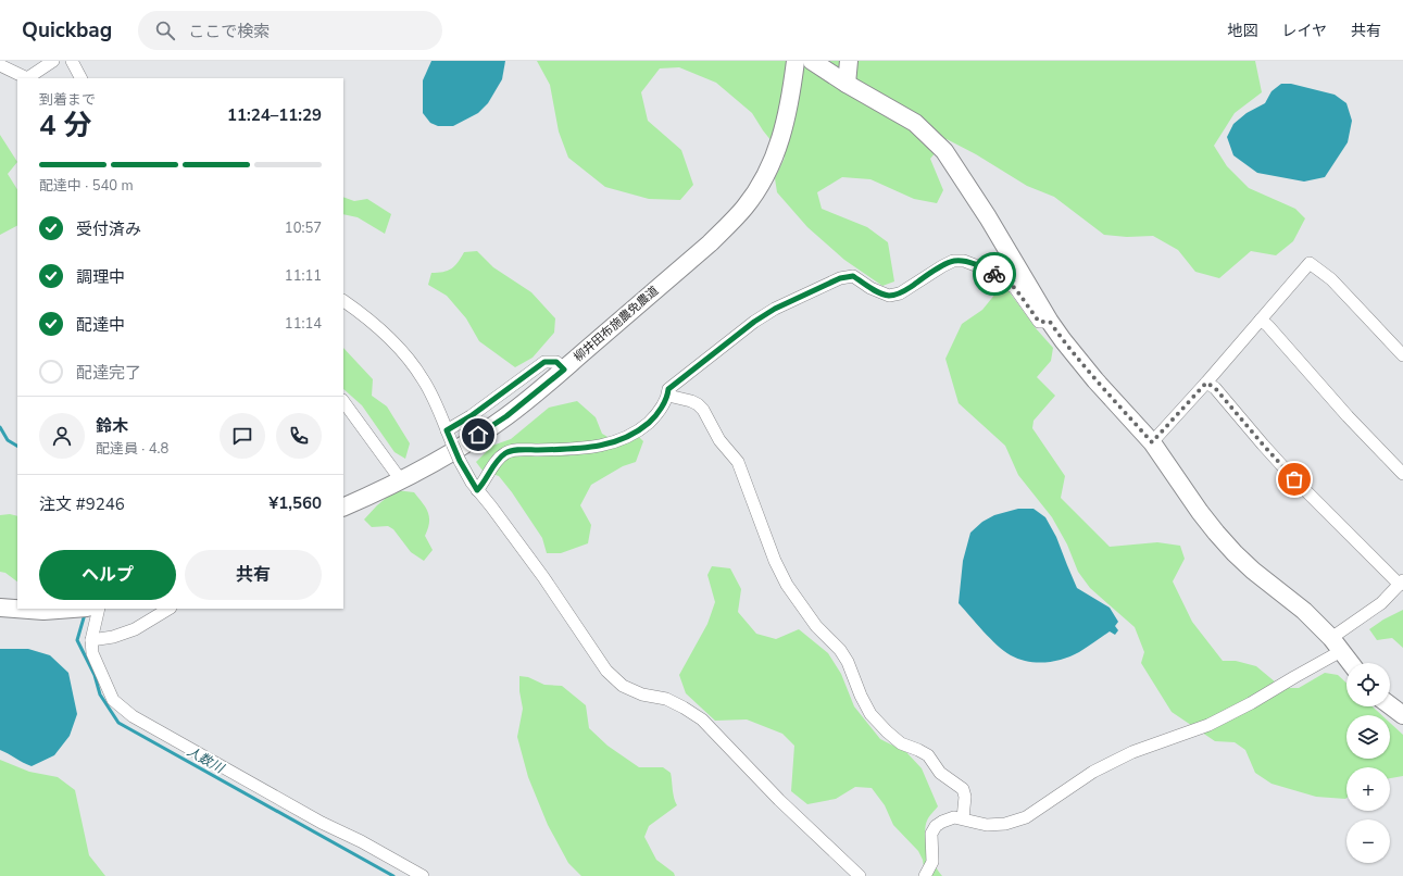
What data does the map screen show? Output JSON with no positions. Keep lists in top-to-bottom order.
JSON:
{
  "streets": {
    "street": ["柳井田布施農免農道"]
  },
  "water": ["人数川"],
  "page": {
    "header": "Quickbag",
    "search": "ここで検索",
    "nav": ["地図", "レイヤ", "共有"],
    "heading": ["4 分", "到着まで", "11:24–11:29"],
    "panel": [
      "鈴木",
      "配達員 · 4.8",
      "注文 #9246",
      "¥1,560"
    ],
    "bar": "配達中 · 540 m",
    "list": [
      ["受付済み", "10:57"],
      ["調理中", "11:11"],
      ["配達中", "11:14"],
      "配達完了"
    ],
    "buttons": ["ヘルプ", "共有"],
    "map_buttons": ["+", "−"]
  }
}
